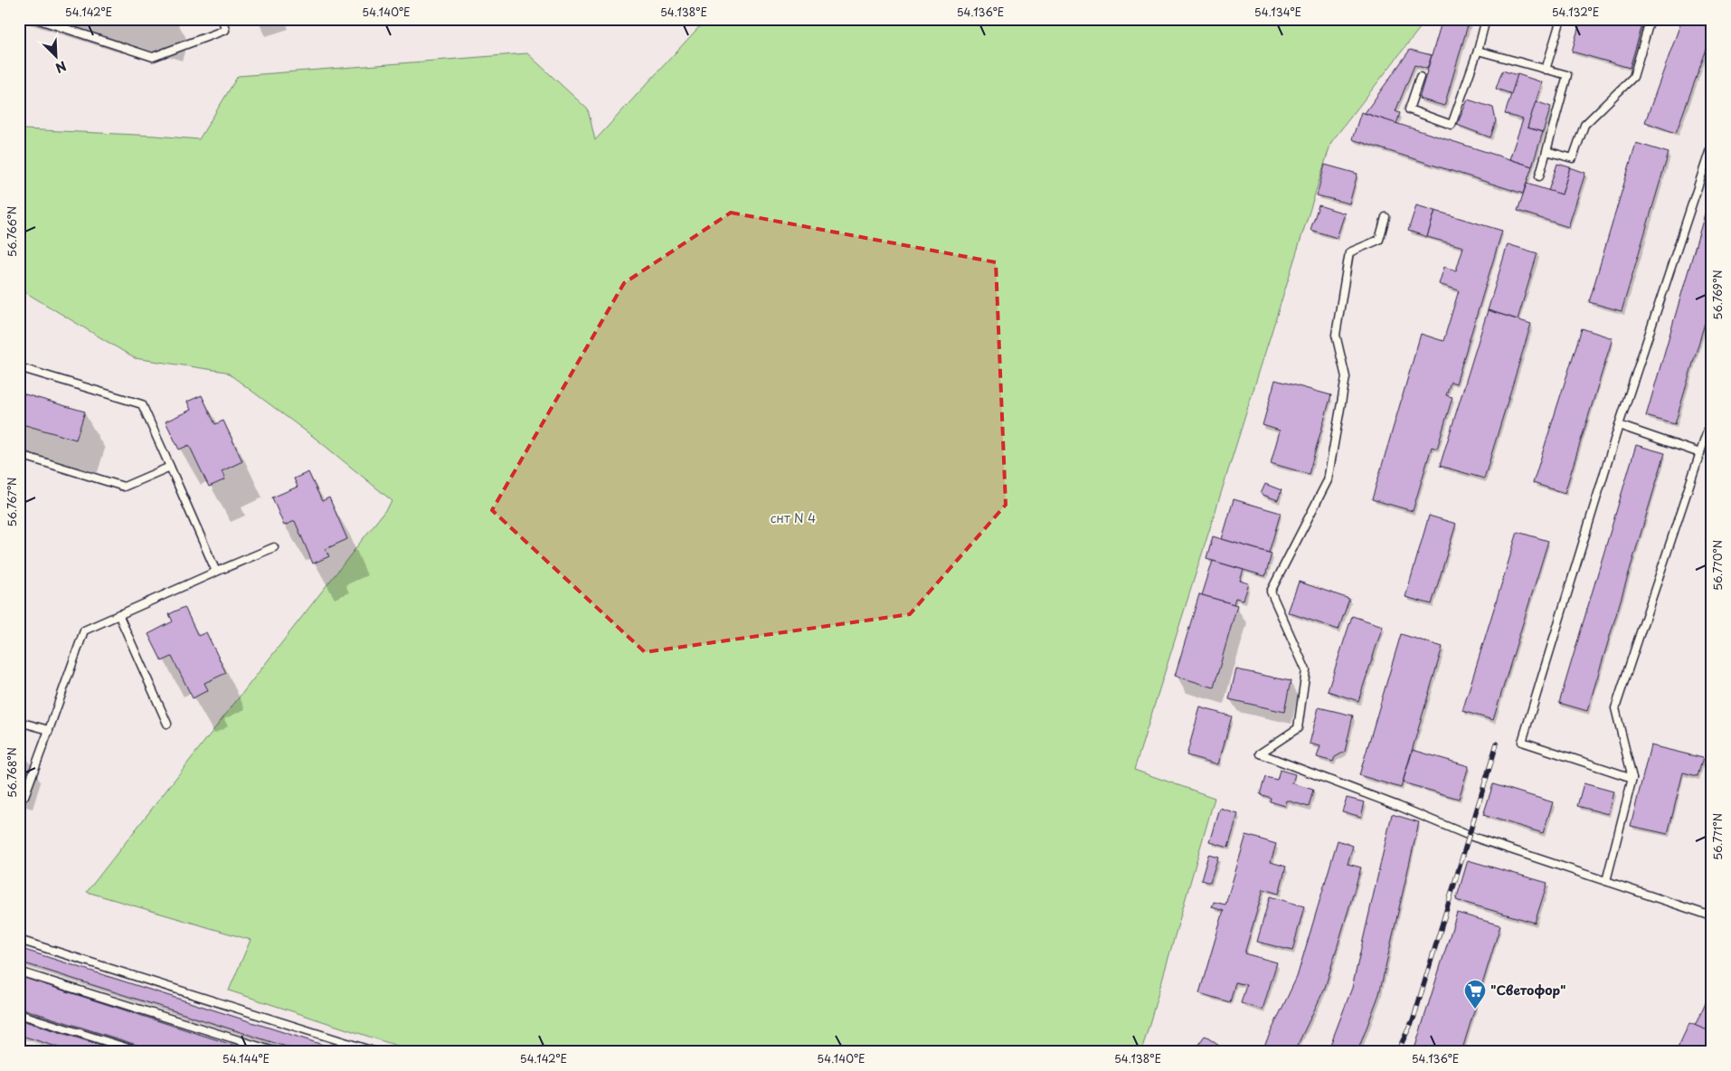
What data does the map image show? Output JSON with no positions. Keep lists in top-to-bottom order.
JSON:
{
  "parks": ["снт N 4"],
  "places": {
    "supermarket": ["\"Светофор\""]
  },
  "north": "bottom right",
  "coordinates": [
    "54.142°E",
    "54.140°E",
    "54.138°E",
    "54.136°E",
    "54.134°E",
    "54.132°E",
    "56.766°N",
    "56.769°N",
    "56.767°N",
    "56.770°N",
    "56.768°N",
    "56.771°N",
    "54.144°E"
  ]
}
